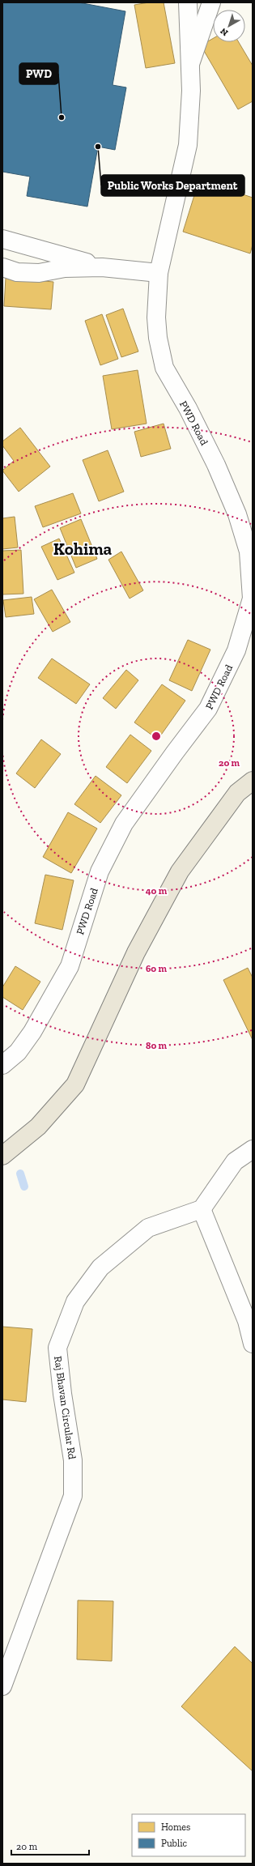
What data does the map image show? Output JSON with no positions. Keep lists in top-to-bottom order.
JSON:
{
  "streets": {
    "street": ["PWD Road", "Raj Bhavan Circular Rd"]
  },
  "districts": ["Kohima"],
  "places": ["PWD", "Public Works Department"],
  "legend": ["Homes", "Public"],
  "scale_bar": "20 m",
  "north": "bottom left",
  "rings": [
    "20 m",
    "40 m",
    "60 m",
    "80 m"
  ]
}
